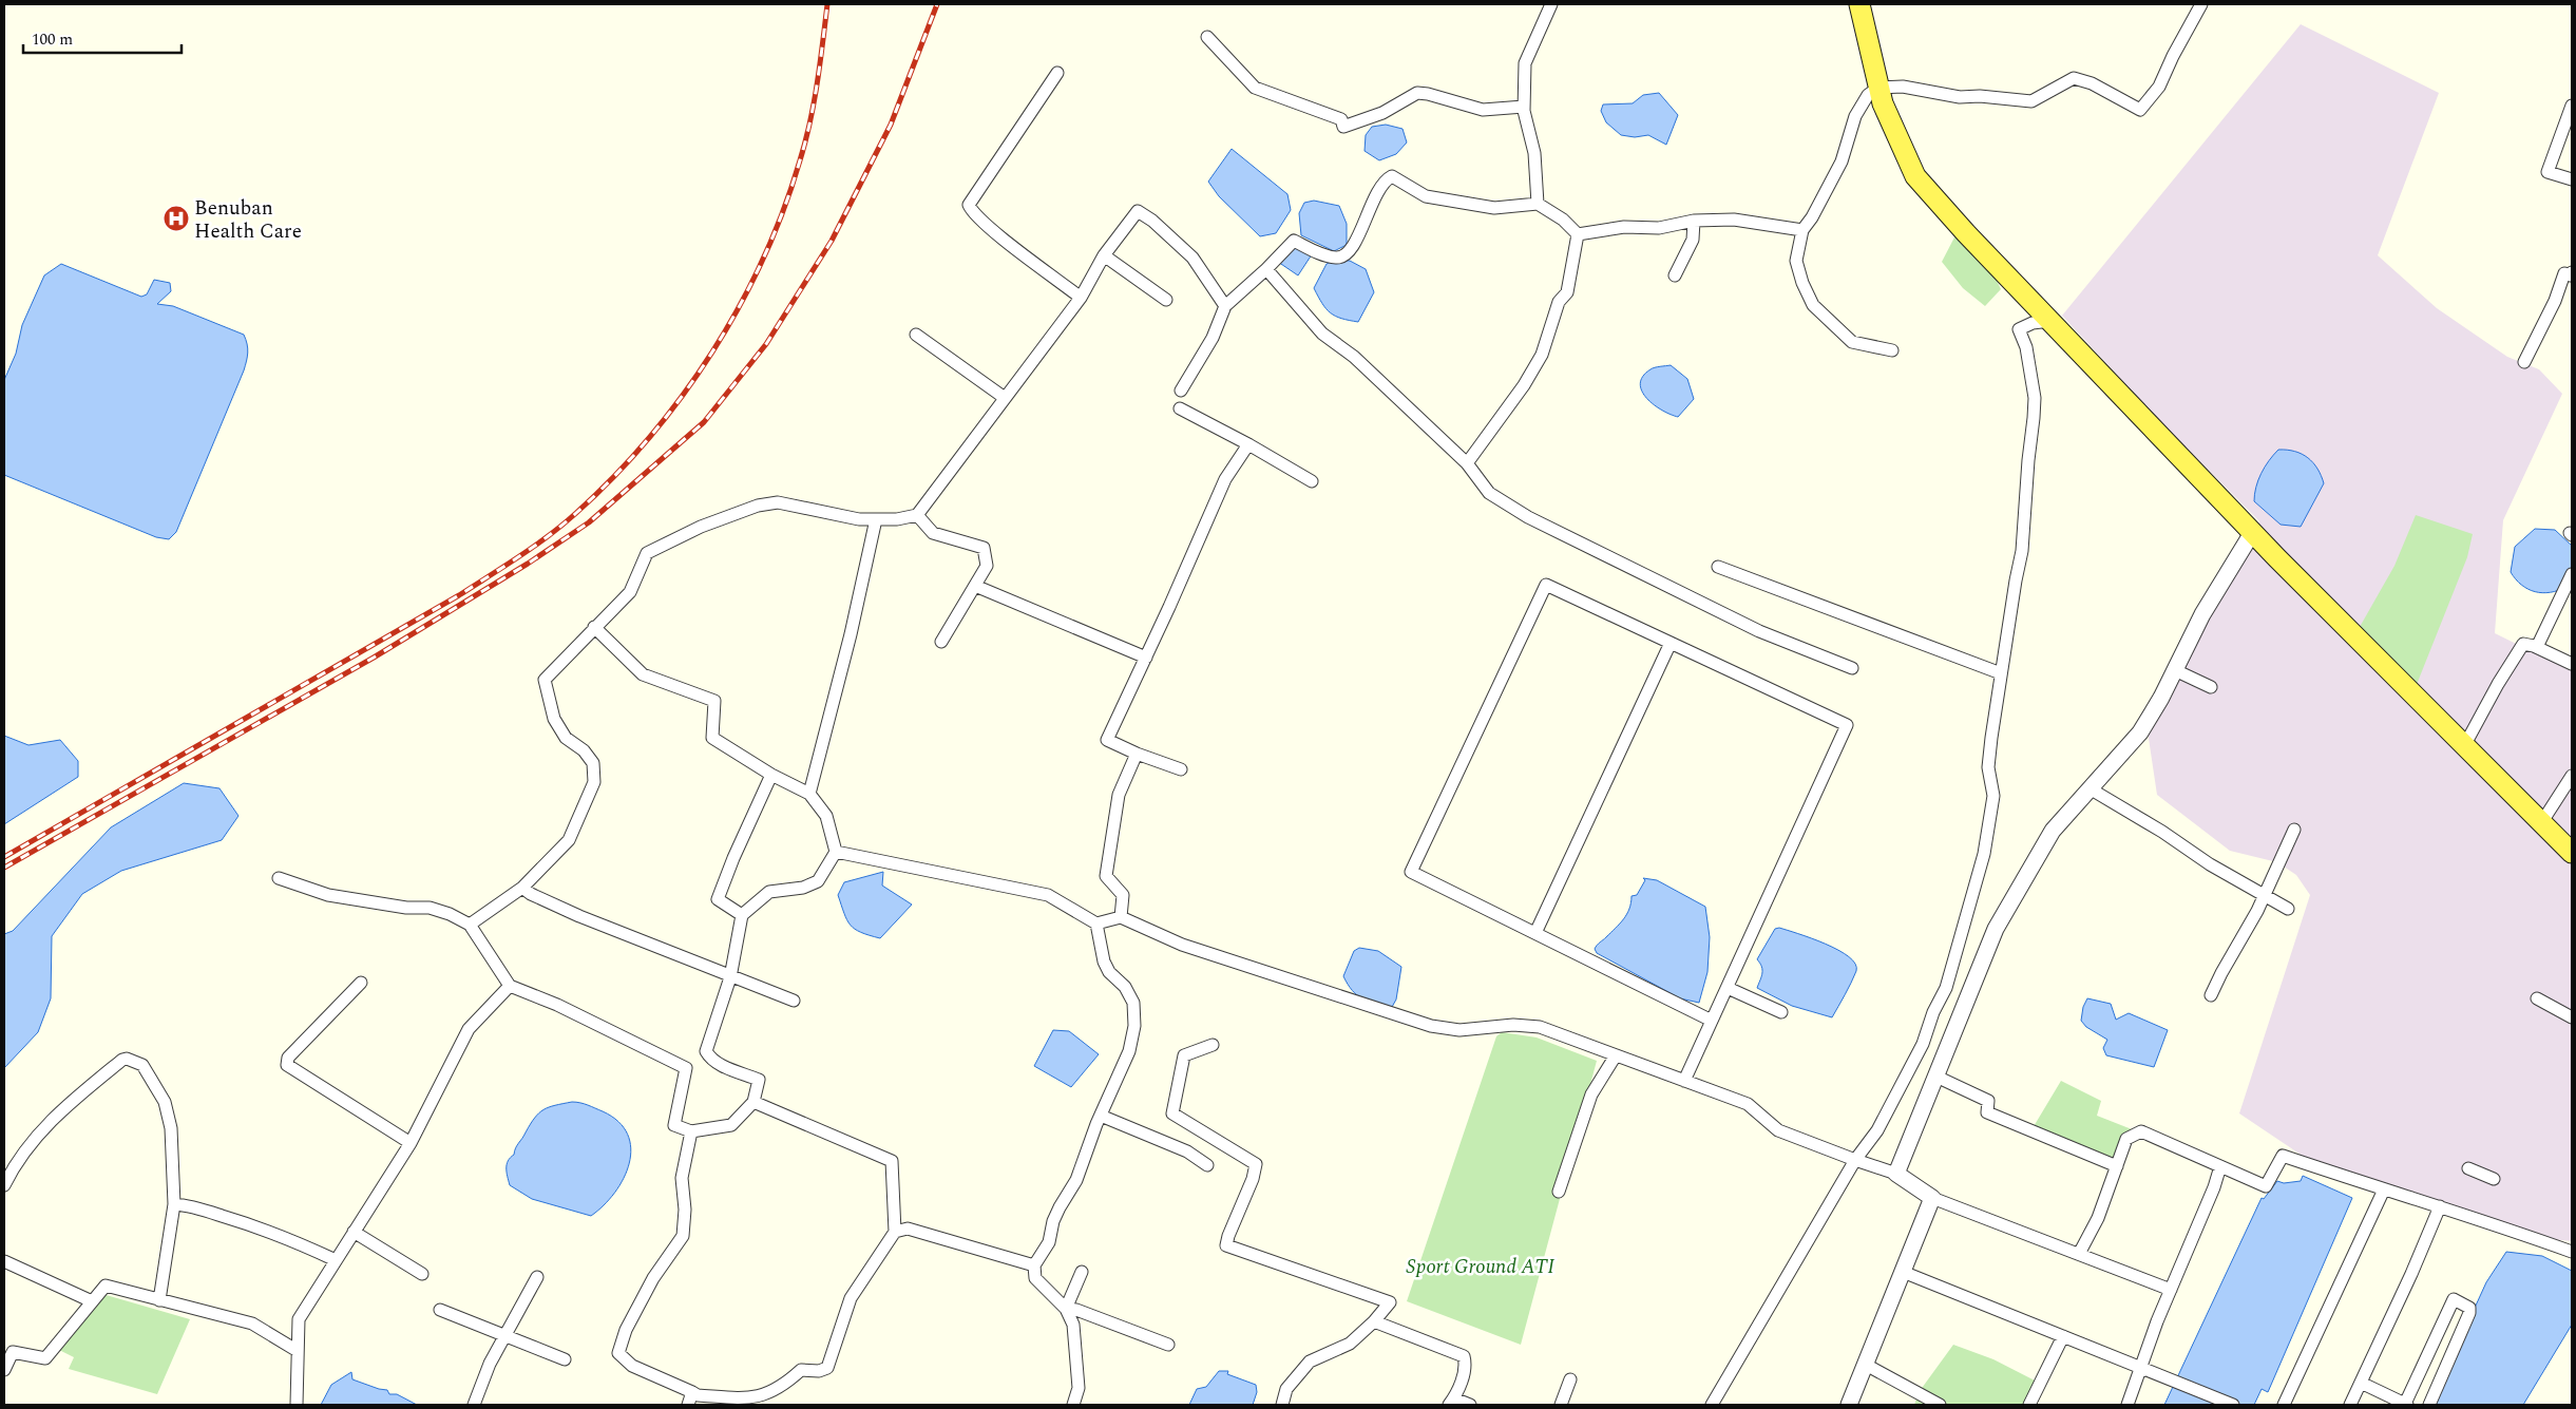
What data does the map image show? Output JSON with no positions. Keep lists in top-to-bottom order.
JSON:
{
  "parks": ["Sport Ground ATI"],
  "places": {
    "hospital": ["Benuban Health Care"]
  },
  "scale_bar": "100 m"
}
